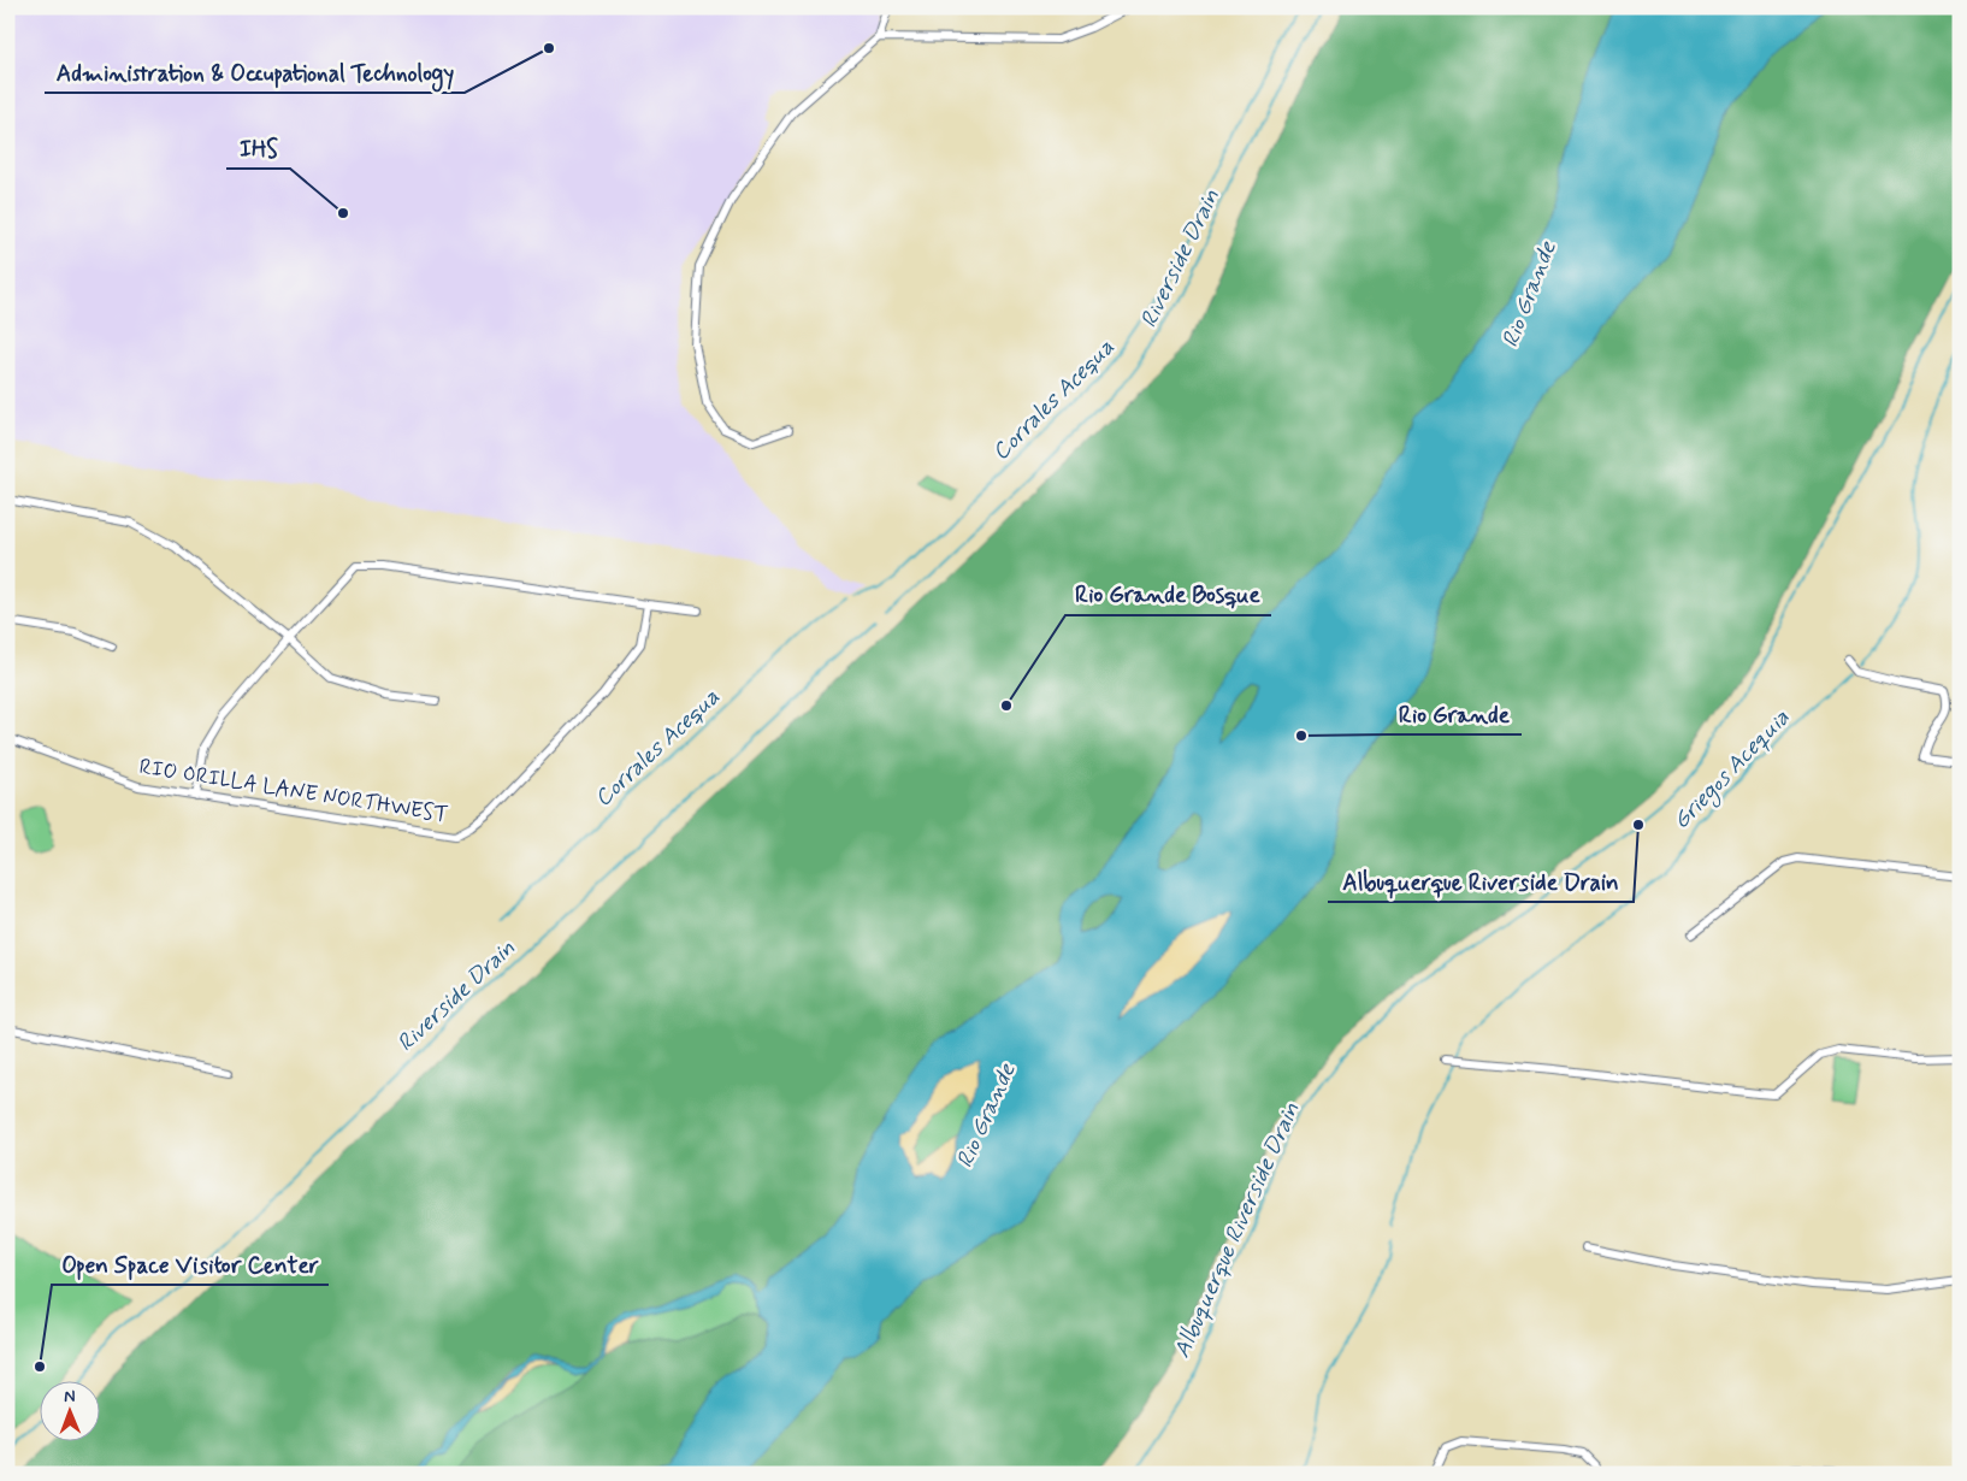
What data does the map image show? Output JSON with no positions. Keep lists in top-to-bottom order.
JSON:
{
  "streets": {
    "street": ["RIO ORILLA LANE NORTHWEST"]
  },
  "water": [
    "Riverside Drain",
    "Rio Grande",
    "Corrales Acequa",
    "Griegos Acequia",
    "Albuquerque Riverside Drain"
  ],
  "places": [
    "Administration & Occupational Technology",
    "IHS",
    "Rio Grande Bosque",
    "Rio Grande",
    "Albuquerque Riverside Drain",
    "Open Space Visitor Center"
  ],
  "north": "top"
}
